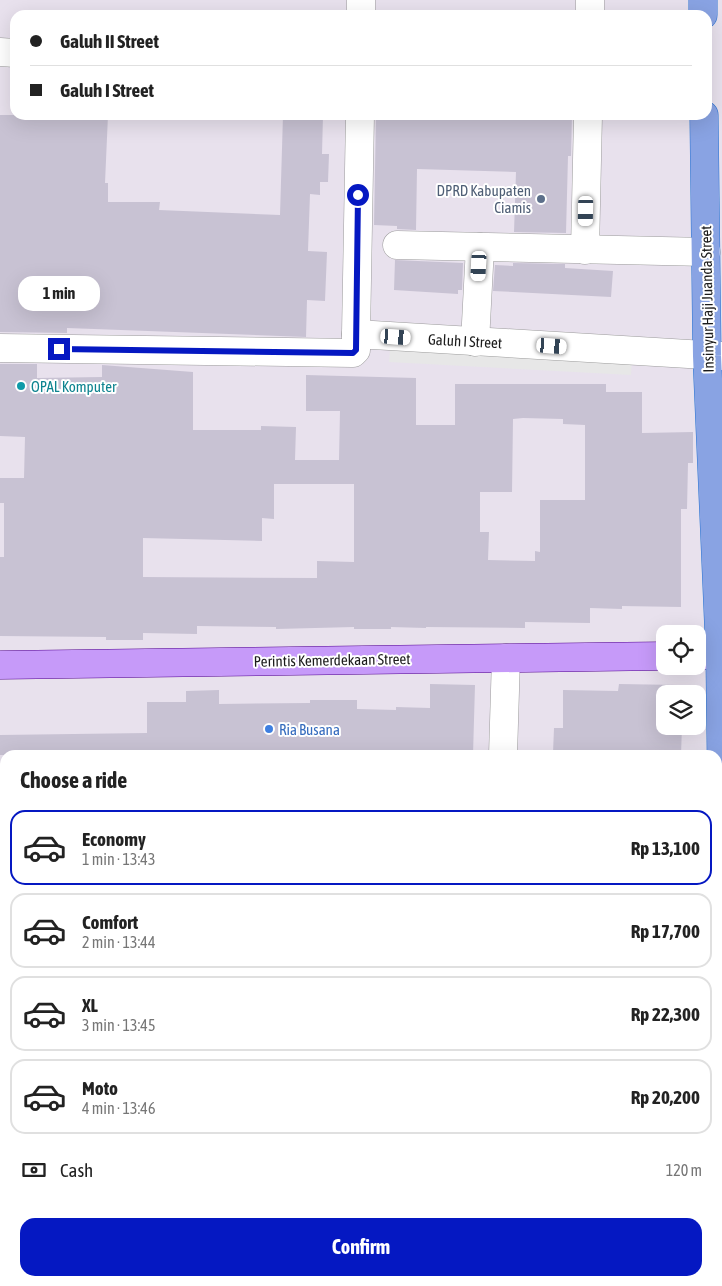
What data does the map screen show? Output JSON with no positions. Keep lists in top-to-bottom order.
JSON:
{
  "streets": {
    "highway": ["Insinyur Haji Juanda Street"],
    "main road": ["Perintis Kemerdekaan Street"],
    "street": ["Galuh I Street"]
  },
  "crossings": [
    ["Insinyur Haji Juanda Street", "Galuh I Street"]
  ],
  "places": ["DPRD Kabupaten Ciamis", "OPAL Komputer", "Ria Busana"],
  "page": {
    "banner": ["Galuh II Street", "Galuh I Street"],
    "bubble": "1 min",
    "heading": "Choose a ride",
    "list": [
      {
        "name": "Economy",
        "note": "1 min · 13:43",
        "value": "Rp 13,100"
      },
      {
        "name": "Comfort",
        "note": "2 min · 13:44",
        "value": "Rp 17,700"
      },
      {
        "name": "XL",
        "note": "3 min · 13:45",
        "value": "Rp 22,300"
      },
      {
        "name": "Moto",
        "note": "4 min · 13:46",
        "value": "Rp 20,200"
      }
    ],
    "pay": ["Cash", "120 m"],
    "buttons": "Confirm"
  }
}
